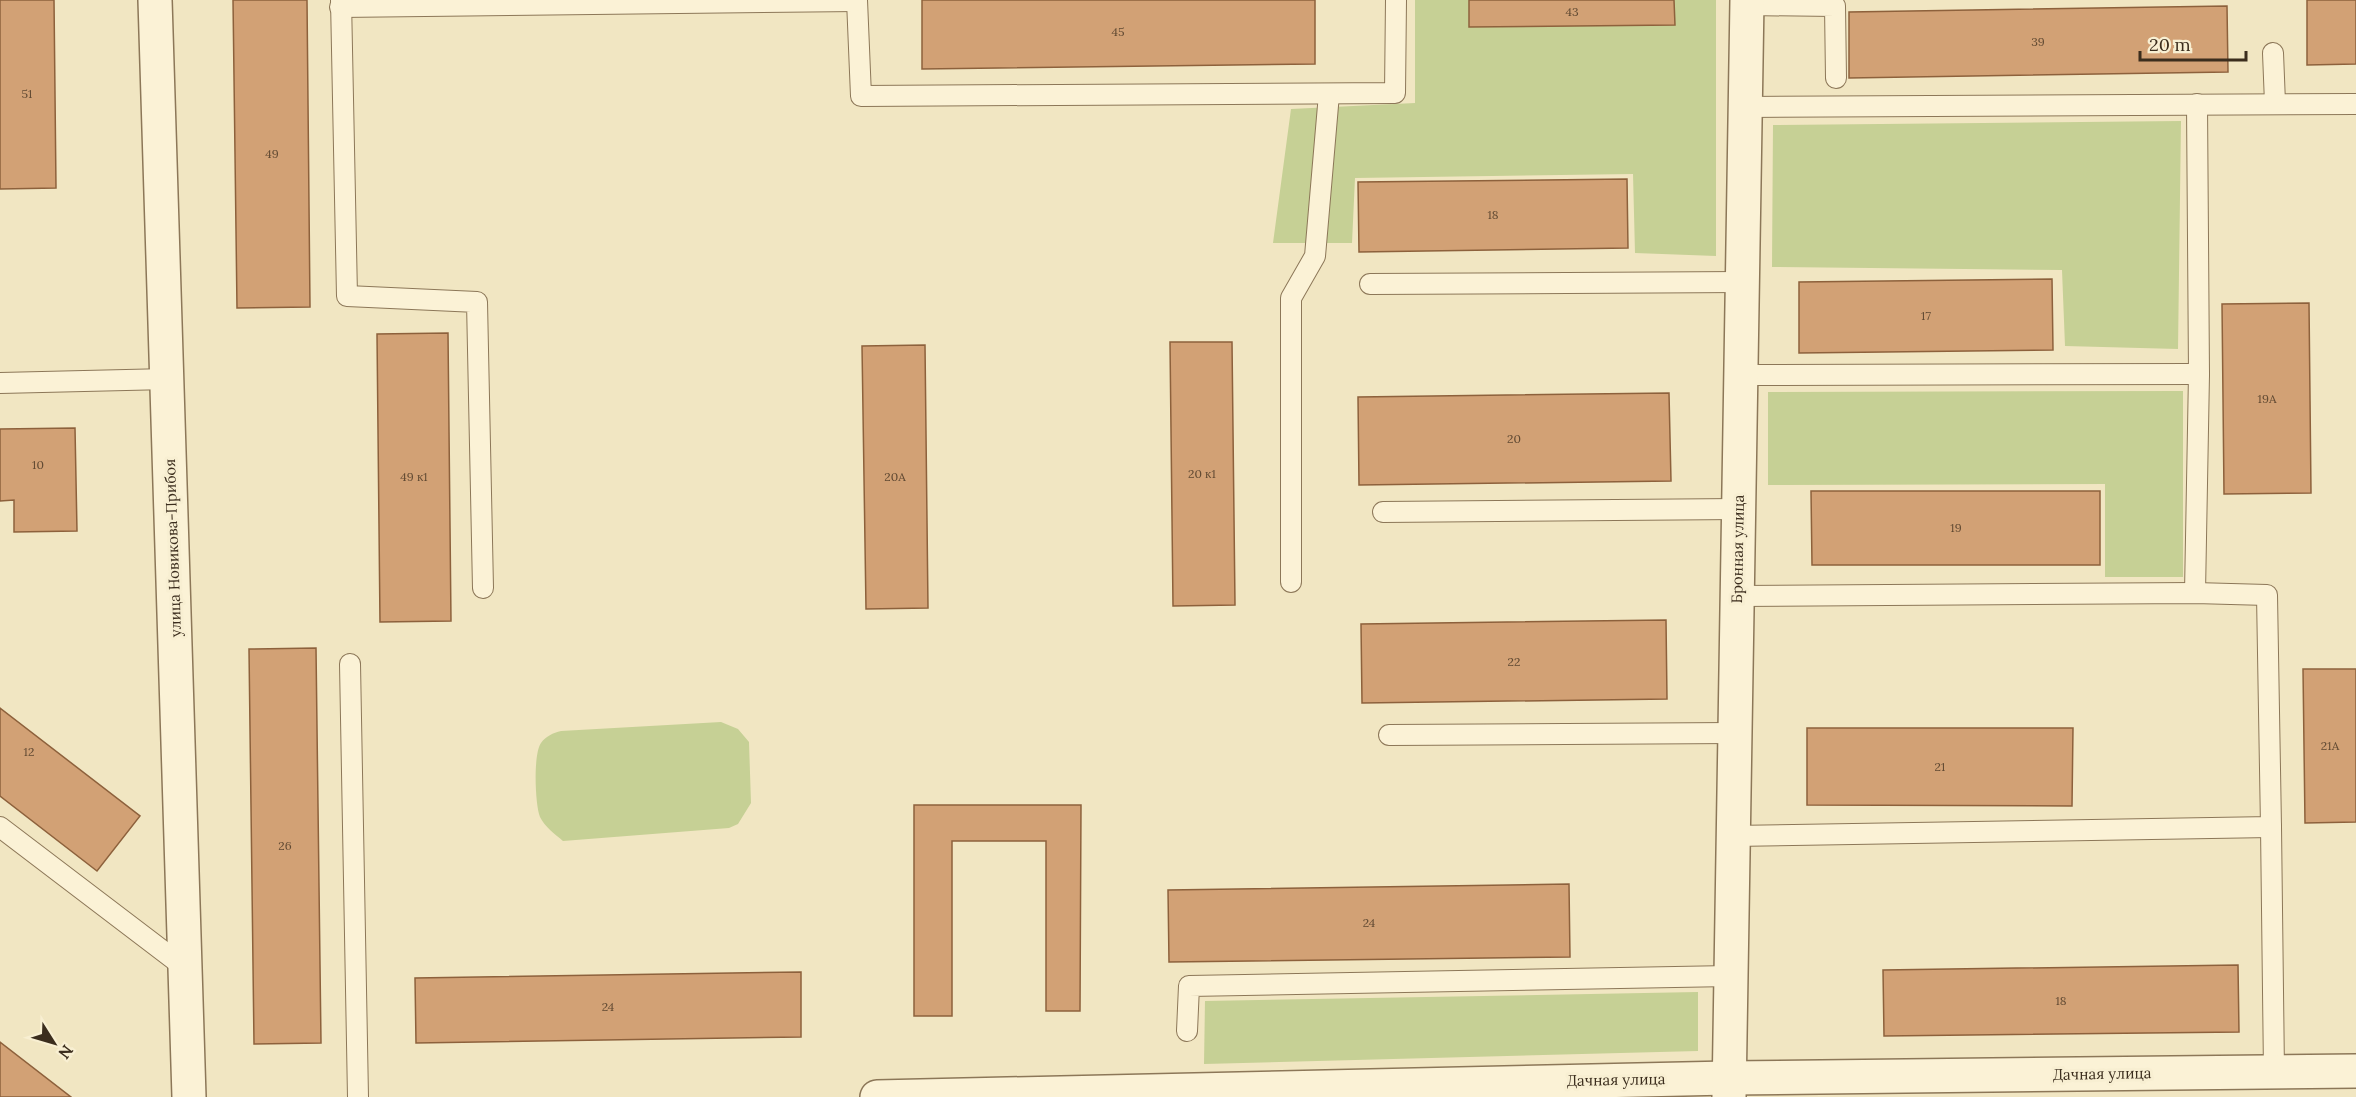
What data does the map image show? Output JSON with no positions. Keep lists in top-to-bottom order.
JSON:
{
  "streets": {
    "street": ["улица Новикова-Прибоя", "Бронная улица", "Дачная улица"]
  },
  "crossings": [
    ["Бронная улица", "Дачная улица"]
  ],
  "house_numbers": [
    "43",
    "45",
    "39",
    "51",
    "49",
    "18",
    "17",
    "19А",
    "20",
    "10",
    "20 к1",
    "49 к1",
    "20А",
    "19",
    "22",
    "21А",
    "12",
    "21",
    "26",
    "24",
    "18",
    "24"
  ],
  "scale_bar": "20 m",
  "north": "bottom right"
}
